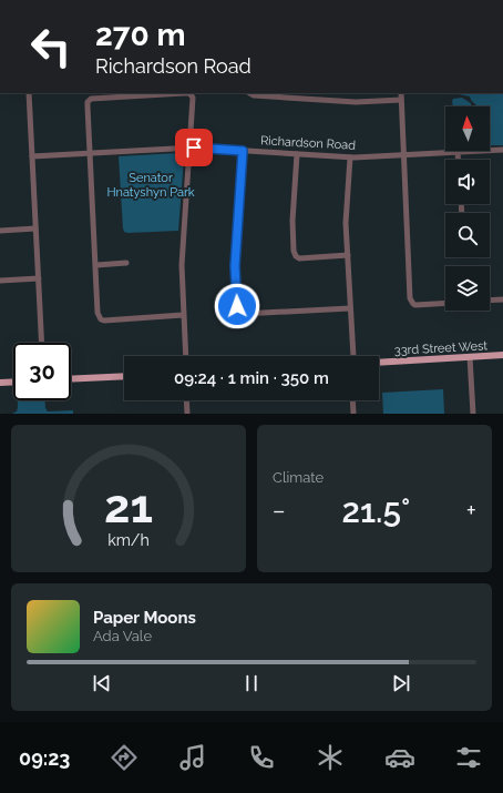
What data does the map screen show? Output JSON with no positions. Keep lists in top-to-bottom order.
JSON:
{
  "streets": {
    "main road": ["33rd Street West"],
    "street": ["Richardson Road"]
  },
  "parks": ["Senator Hnatyshyn Park"],
  "north": "top",
  "page": {
    "turn": ["270 m", "Richardson Road"],
    "limit": "30",
    "trip": "09:24 · 1 min · 350 m",
    "tile": "Climate",
    "heat": ["−", "21.5°", "+"],
    "song": ["Paper Moons", "Ada Vale"],
    "tabs": "09:23",
    "gauge": ["21", "km/h"]
  }
}
